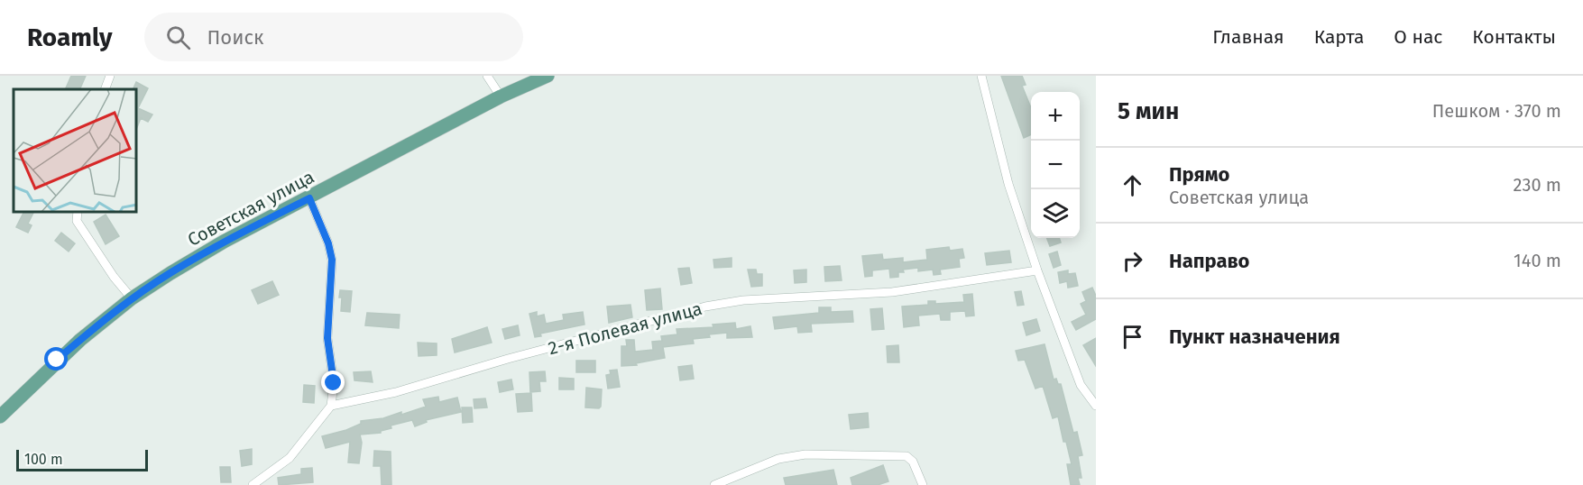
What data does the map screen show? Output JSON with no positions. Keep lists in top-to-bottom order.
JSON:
{
  "streets": {
    "main road": ["Советская улица"],
    "street": ["2-я Полевая улица"]
  },
  "scale_bar": "100 m",
  "page": {
    "header": "Roamly",
    "search": "Поиск",
    "nav": [
      "Главная",
      "Карта",
      "О нас",
      "Контакты"
    ],
    "heading": ["5 мин", "Пешком · 370 m"],
    "map_buttons": ["+", "−"],
    "list": [
      ["Прямо", "Советская улица", "230 m"],
      ["Направо", "140 m"],
      "Пункт назначения"
    ],
    "scale": "100 m"
  }
}
